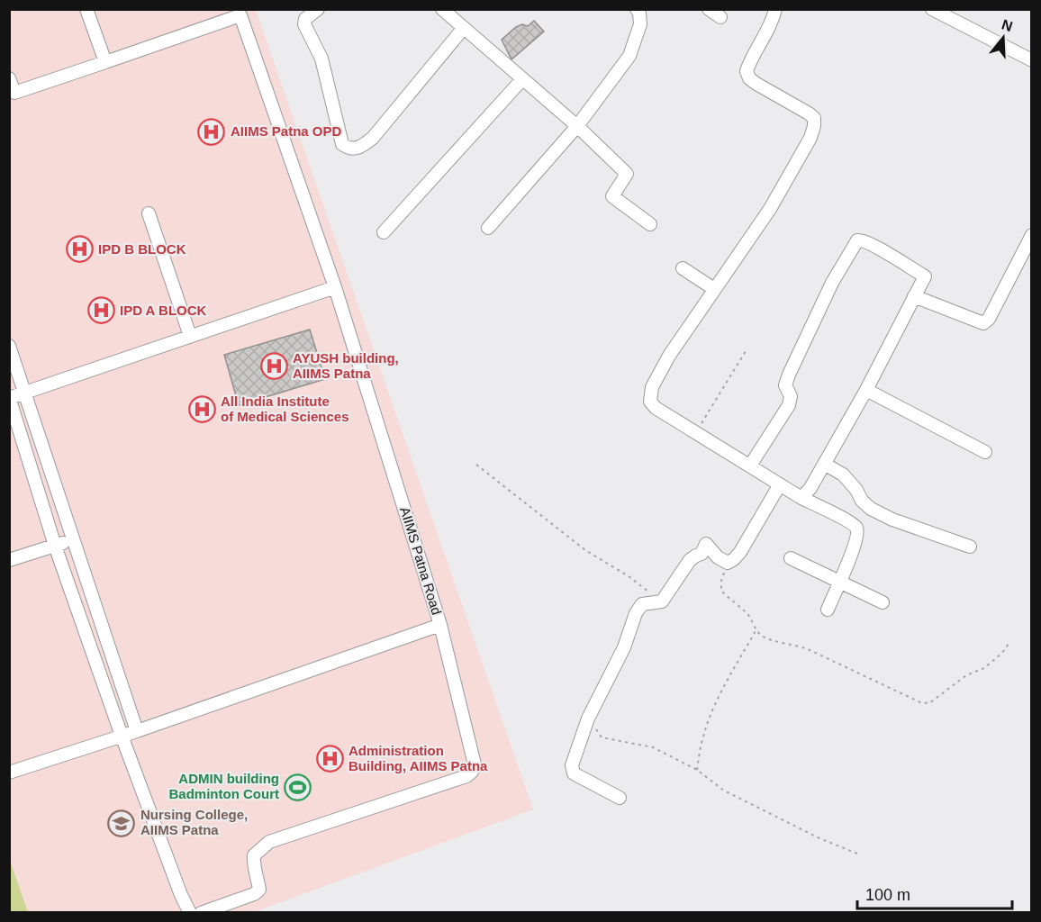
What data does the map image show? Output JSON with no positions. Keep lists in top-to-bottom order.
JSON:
{
  "streets": {
    "street": ["AIIMS Patna Road"]
  },
  "places": {
    "hospital": [
      "AIIMS Patna OPD",
      "IPD B BLOCK",
      "IPD A BLOCK",
      "AYUSH building, AIIMS Patna",
      "All India Institute of Medical Sciences",
      "Administration Building, AIIMS Patna"
    ],
    "sports": ["ADMIN building Badminton Court"],
    "school or university": ["Nursing College, AIIMS Patna"]
  },
  "scale_bar": "100 m",
  "north": "top"
}
